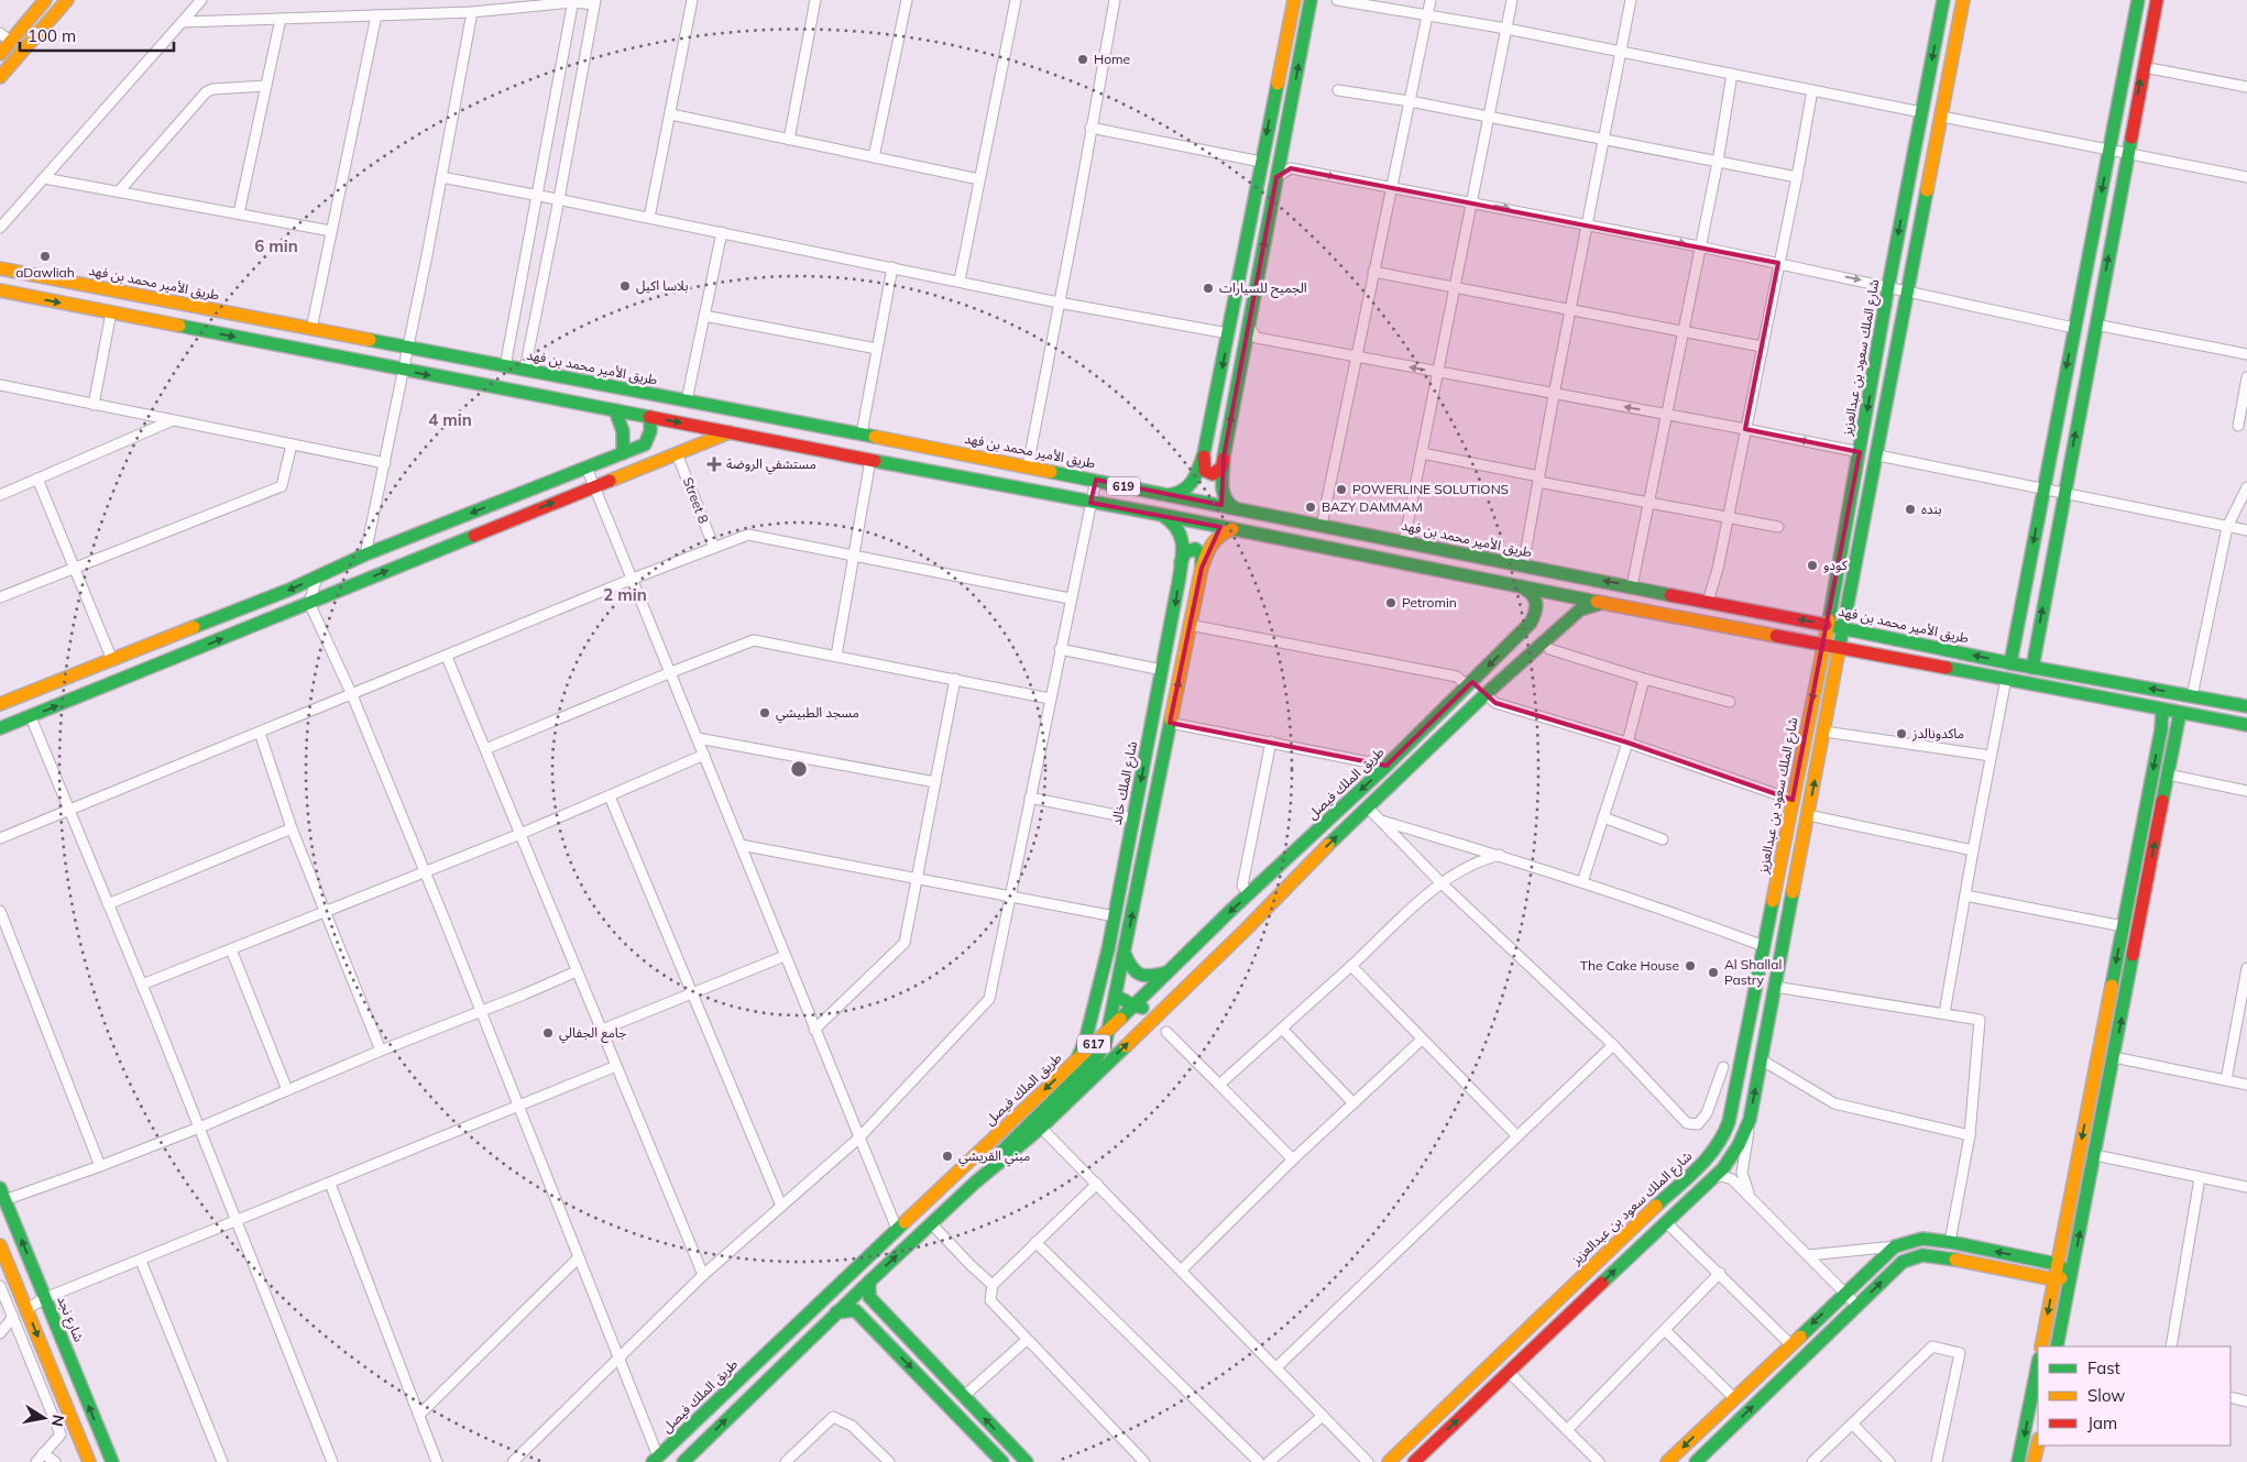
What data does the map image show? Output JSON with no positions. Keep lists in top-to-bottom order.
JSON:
{
  "streets": {
    "main road": [
      "طريق الأمير محمد بن فهد",
      "شارع الملك سعود بن عبدالعزيز",
      "619",
      "شارع الملك خالد",
      "طريق الملك فيصل",
      "617",
      "شارع نجد"
    ],
    "street": ["Street 8"]
  },
  "crossings": [
    ["طريق الأمير محمد بن فهد", "شارع الملك سعود بن عبدالعزيز"],
    ["شارع الملك سعود بن عبدالعزيز", "619"],
    ["619", "شارع الملك خالد"],
    ["شارع الملك خالد", "طريق الملك فيصل"]
  ],
  "places": {
    "other": [
      "Home",
      "aDawliah",
      "بلاسا اكيل",
      "الجميح للسيارات",
      "POWERLINE SOLUTIONS",
      "BAZY DAMMAM",
      "بنده",
      "كودو",
      "Petromin",
      "مسجد الطبيشي",
      "ماكدونالدز",
      "The Cake House",
      "Al Shallal Pastry",
      "جامع الجفالي",
      "مبني القريشي"
    ],
    "health": ["مستشفي الروضة"]
  },
  "legend": ["Fast", "Slow", "Jam"],
  "scale_bar": "100 m",
  "north": "right",
  "rings": ["6 min", "4 min", "2 min"]
}
